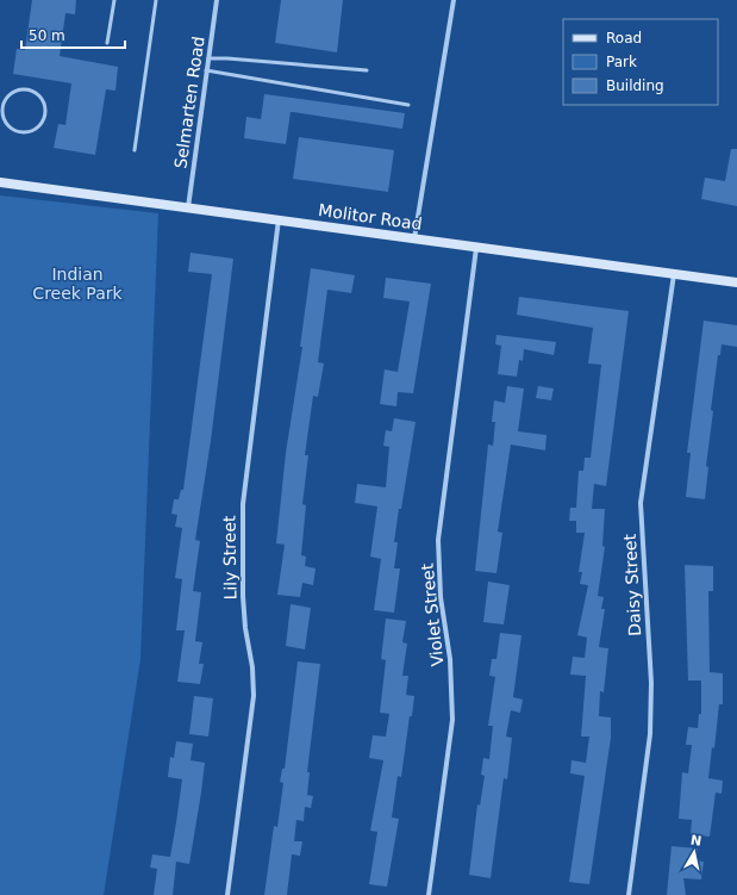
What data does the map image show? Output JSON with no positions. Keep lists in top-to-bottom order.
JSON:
{
  "streets": {
    "street": [
      "Selmarten Road",
      "Molitor Road",
      "Lily Street",
      "Daisy Street",
      "Violet Street"
    ]
  },
  "crossings": [
    ["Selmarten Road", "Molitor Road"],
    ["Molitor Road", "Lily Street"],
    ["Molitor Road", "Daisy Street"],
    ["Molitor Road", "Violet Street"]
  ],
  "parks": ["Indian Creek Park"],
  "legend": ["Road", "Park", "Building"],
  "scale_bar": "50 m",
  "north": "top"
}
